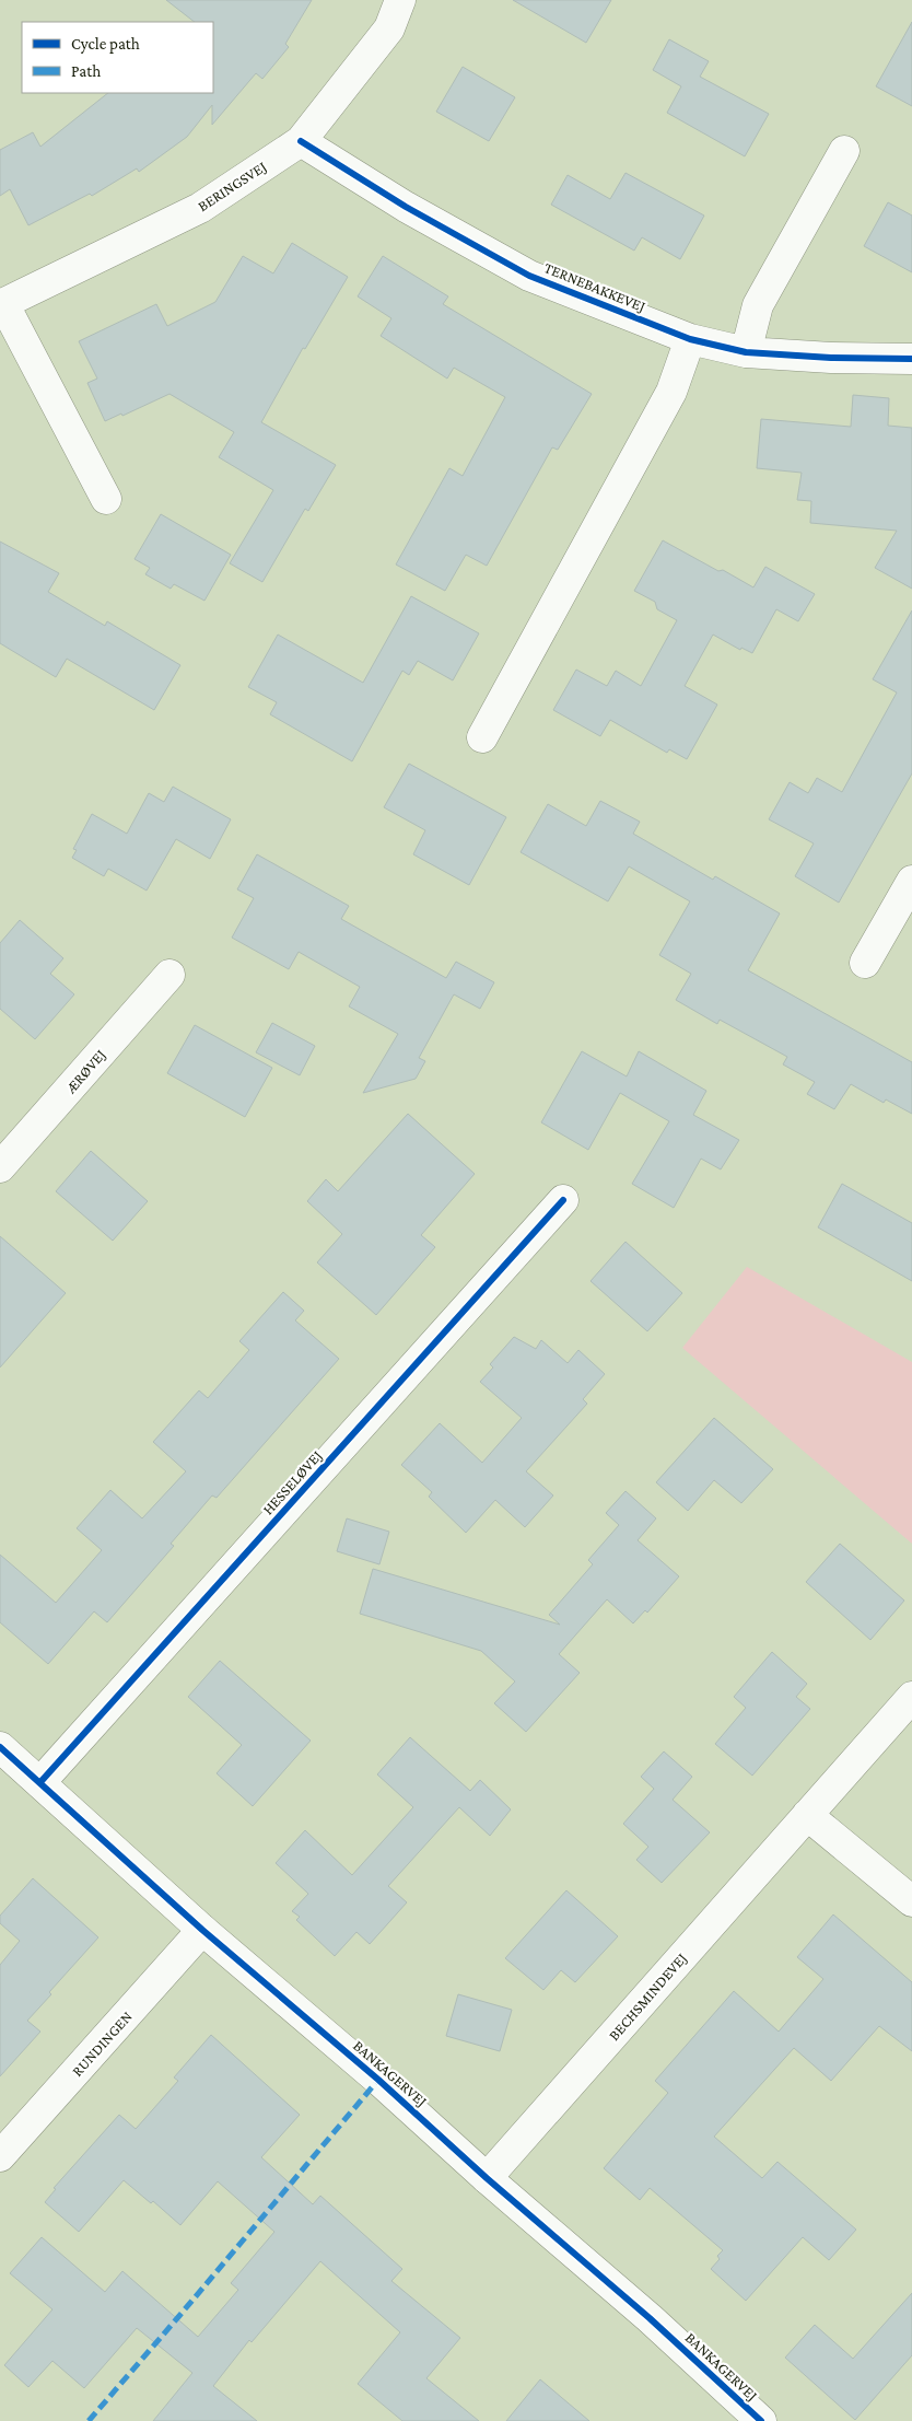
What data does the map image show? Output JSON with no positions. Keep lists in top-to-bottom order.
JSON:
{
  "streets": {
    "street": [
      "BERINGSVEJ",
      "TERNEBAKKEVEJ",
      "ÆRØVEJ",
      "HESSELØVEJ",
      "BECHSMINDEVEJ",
      "RUNDINGEN",
      "BANKAGERVEJ"
    ]
  },
  "crossings": [
    ["BERINGSVEJ", "TERNEBAKKEVEJ"],
    ["HESSELØVEJ", "BANKAGERVEJ"],
    ["BECHSMINDEVEJ", "BANKAGERVEJ"],
    ["RUNDINGEN", "BANKAGERVEJ"]
  ],
  "legend": ["Cycle path", "Path"]
}
